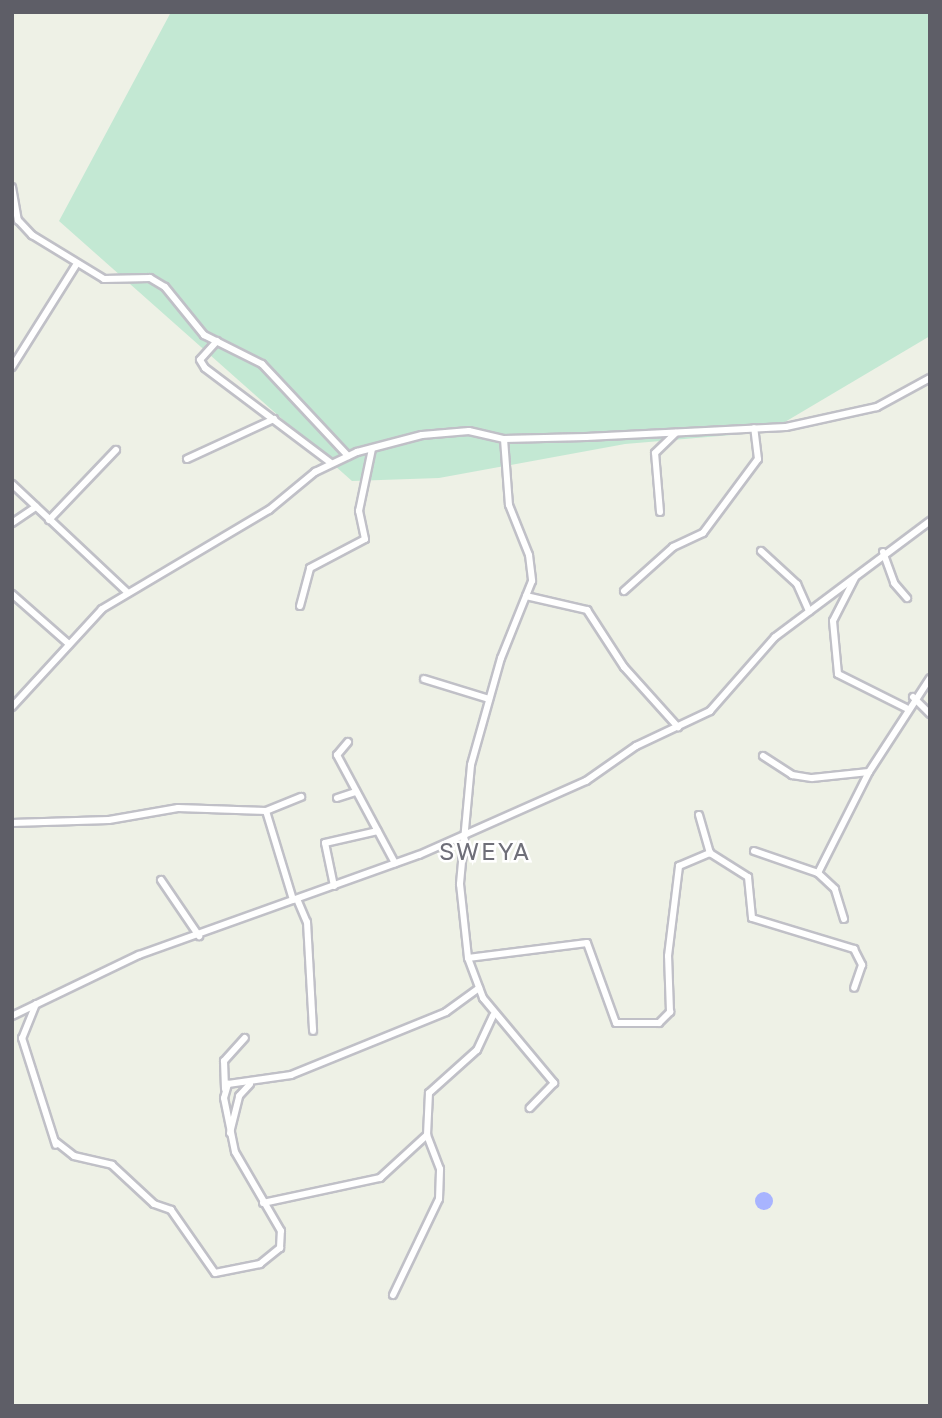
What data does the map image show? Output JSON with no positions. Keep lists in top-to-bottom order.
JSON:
{
  "districts": ["SWEYA"]
}
